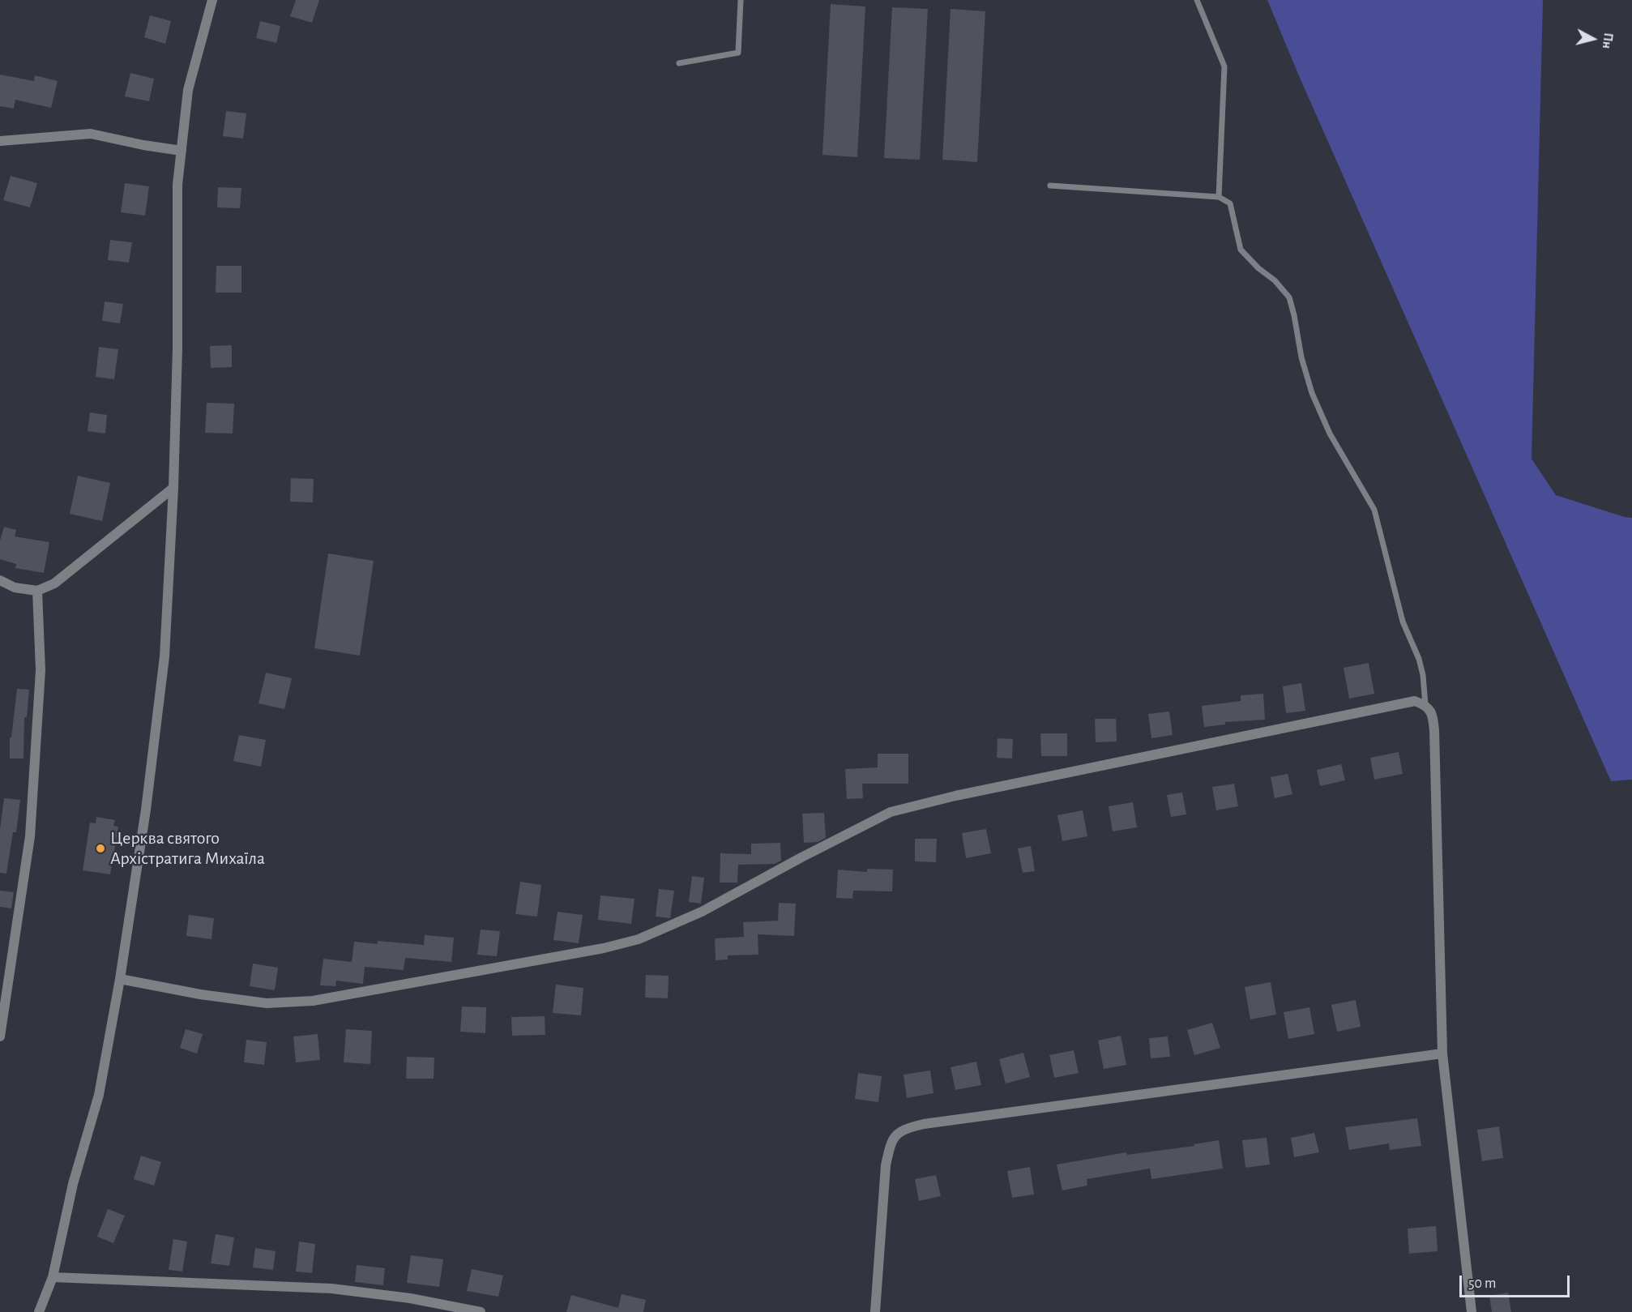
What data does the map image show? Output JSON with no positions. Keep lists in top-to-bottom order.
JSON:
{
  "places": ["Церква святого Архістратига Михаїла"],
  "scale_bar": "50 m",
  "north": "right"
}
